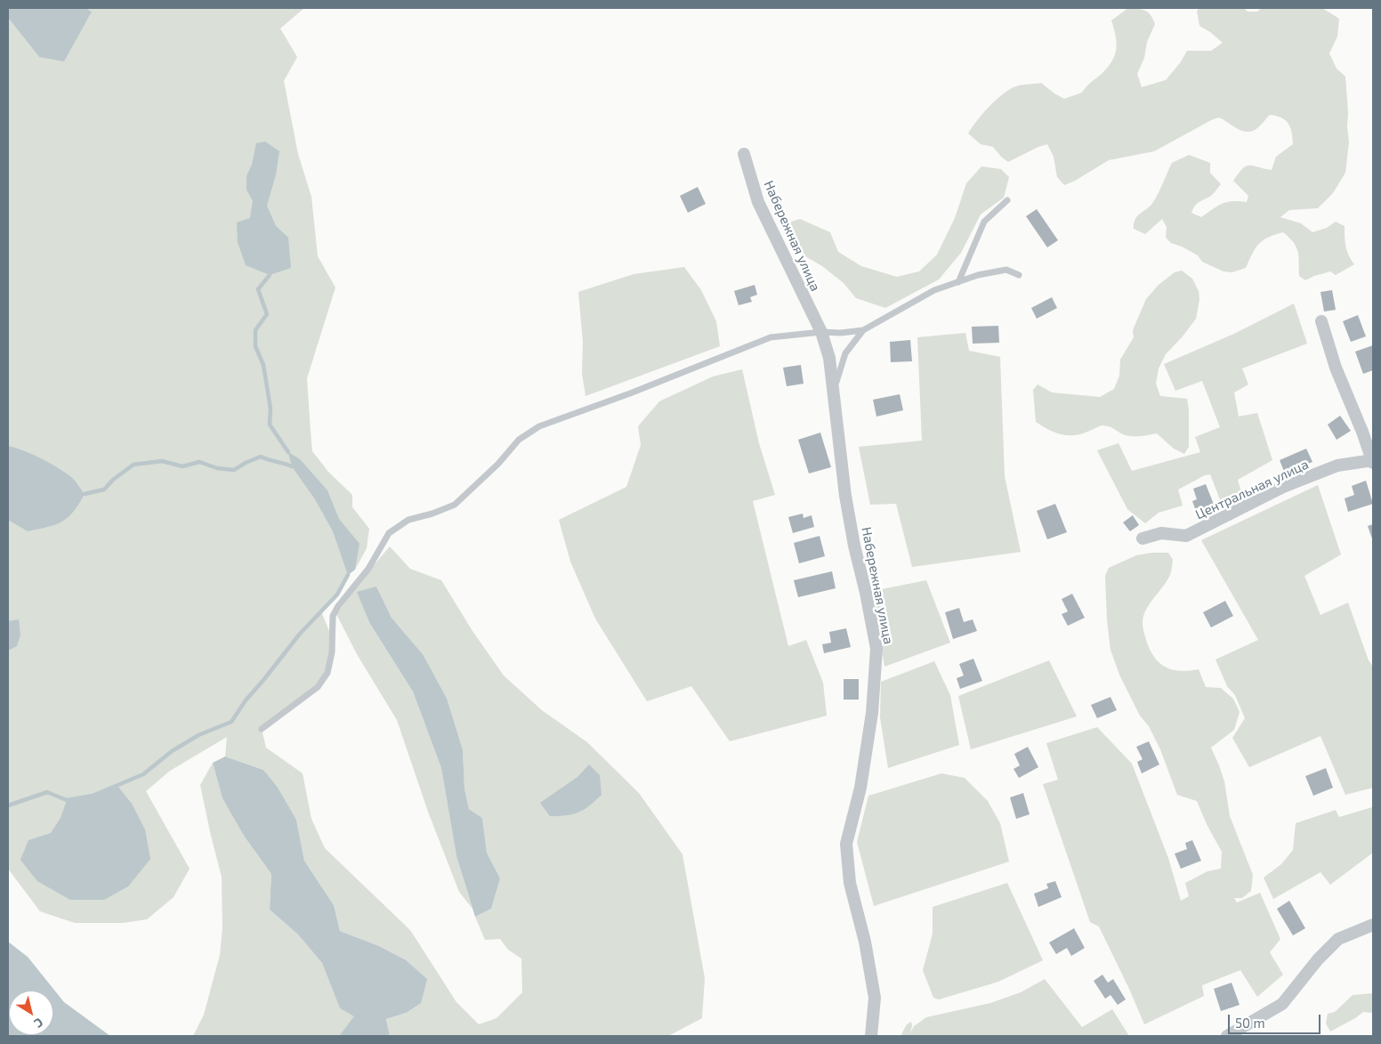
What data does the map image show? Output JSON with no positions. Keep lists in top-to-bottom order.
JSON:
{
  "streets": {
    "street": ["Набережная улица", "Центральная улица"]
  },
  "scale_bar": "50 m",
  "north": "bottom right"
}
